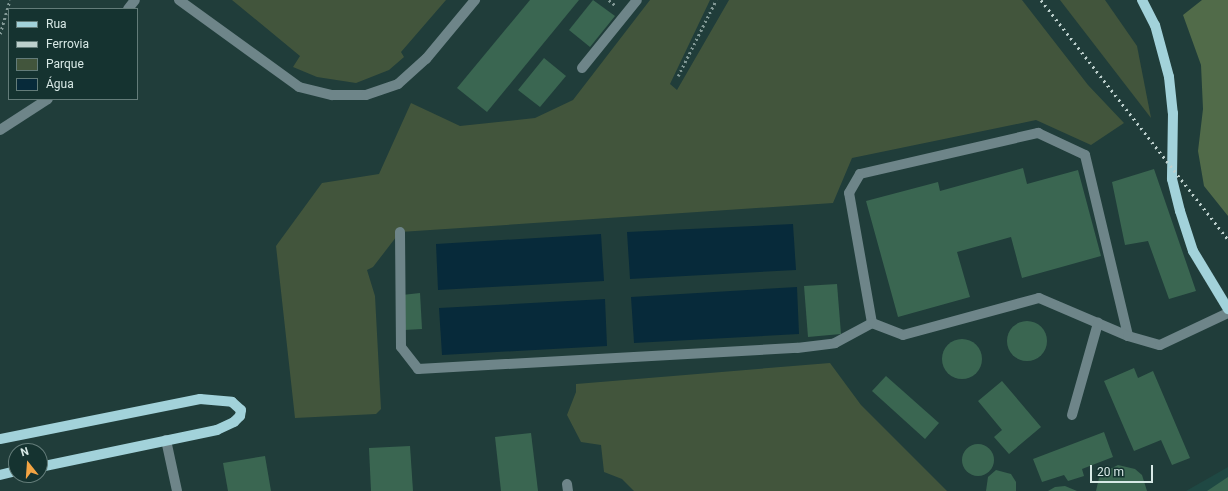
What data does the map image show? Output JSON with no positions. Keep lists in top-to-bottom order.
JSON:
{
  "legend": [
    "Rua",
    "Ferrovia",
    "Parque",
    "Água"
  ],
  "scale_bar": "20 m",
  "north": "top"
}
